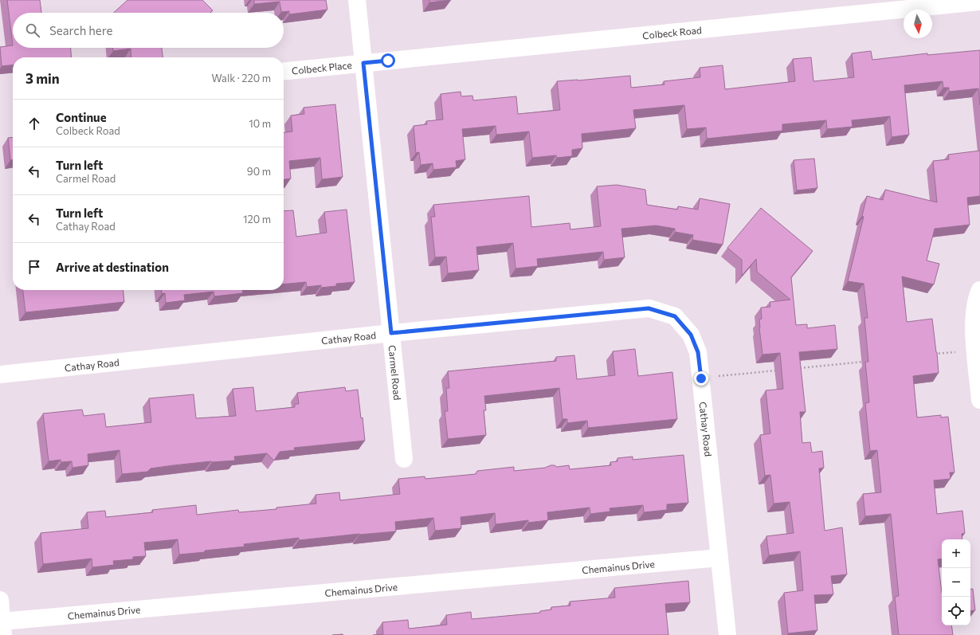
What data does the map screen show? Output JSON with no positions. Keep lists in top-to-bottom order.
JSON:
{
  "streets": {
    "street": [
      "Colbeck Road",
      "Colbeck Place",
      "Cathay Road",
      "Carmel Road",
      "Chemainus Drive"
    ]
  },
  "crossings": [
    ["Colbeck Road", "Colbeck Place"],
    ["Colbeck Road", "Carmel Road"],
    ["Colbeck Place", "Carmel Road"],
    ["Cathay Road", "Carmel Road"],
    ["Cathay Road", "Chemainus Drive"]
  ],
  "north": "bottom",
  "page": {
    "search": "Search here",
    "heading": ["3 min", "Walk · 220 m"],
    "list": [
      ["Continue", "Colbeck Road", "10 m"],
      ["Turn left", "Carmel Road", "90 m"],
      ["Turn left", "Cathay Road", "120 m"],
      "Arrive at destination"
    ],
    "map_buttons": ["+", "−"]
  }
}
